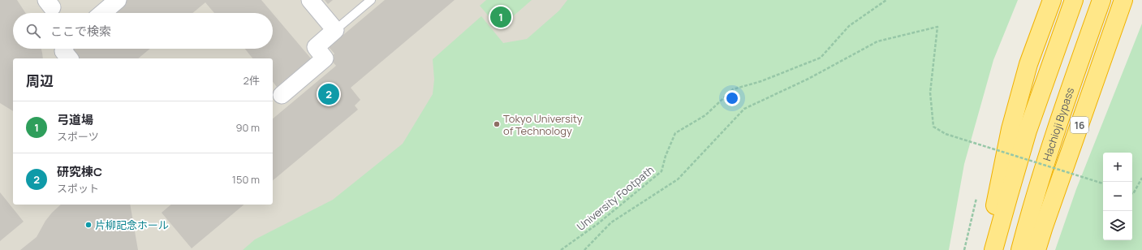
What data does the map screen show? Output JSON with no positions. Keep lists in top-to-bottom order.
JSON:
{
  "streets": {
    "highway": ["Hachioji Bypass", "16"],
    "path": ["University Footpath"]
  },
  "places": ["Tokyo University of Technology", "片柳記念ホール"],
  "page": {
    "pins": ["1", "2"],
    "search": "ここで検索",
    "heading": ["周辺", "2件"],
    "list": [
      {
        "mark": "1",
        "name": "弓道場",
        "note": "スポーツ",
        "value": "90 m"
      },
      {
        "mark": "2",
        "name": "研究棟C",
        "note": "スポット",
        "value": "150 m"
      }
    ],
    "map_buttons": ["+", "−"]
  }
}
